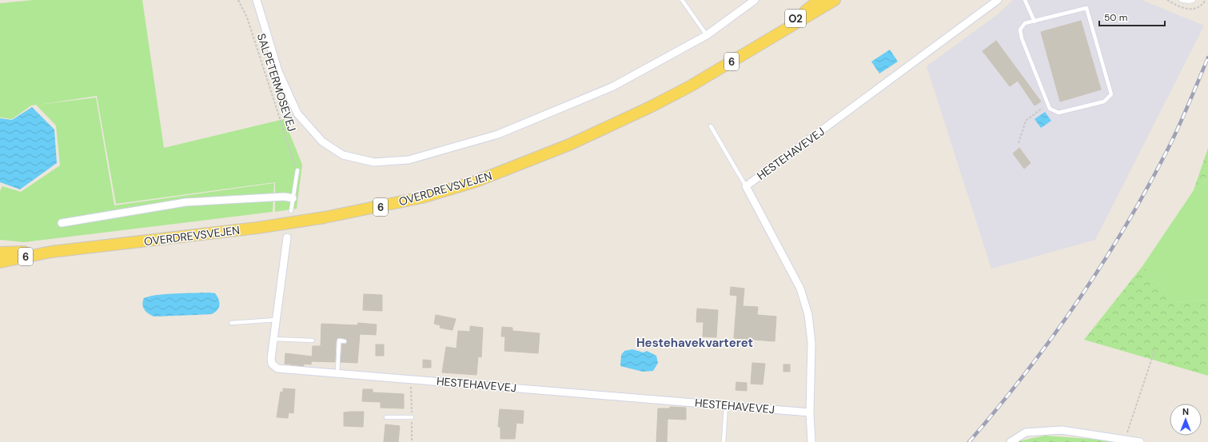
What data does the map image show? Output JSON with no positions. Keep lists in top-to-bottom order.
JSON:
{
  "streets": {
    "main road": ["O2", "6", "OVERDREVSVEJEN"],
    "street": ["HESTEHAVEVEJ"],
    "path": ["SALPETERMOSEVEJ"]
  },
  "districts": ["Hestehavekvarteret"],
  "scale_bar": "50 m",
  "north": "top"
}
